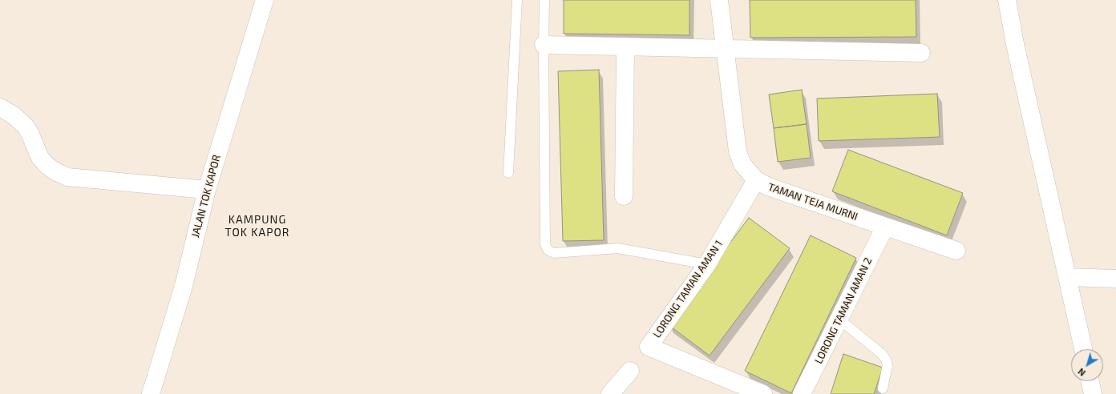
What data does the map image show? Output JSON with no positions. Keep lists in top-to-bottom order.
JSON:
{
  "streets": {
    "street": [
      "JALAN TOK KAPOR",
      "TAMAN TEJA MURNI",
      "LORONG TAMAN AMAN 1",
      "LORONG TAMAN AMAN 2"
    ]
  },
  "crossings": [
    ["TAMAN TEJA MURNI", "LORONG TAMAN AMAN 1"],
    ["TAMAN TEJA MURNI", "LORONG TAMAN AMAN 2"]
  ],
  "districts": ["KAMPUNG TOK KAPOR"],
  "north": "bottom left"
}
